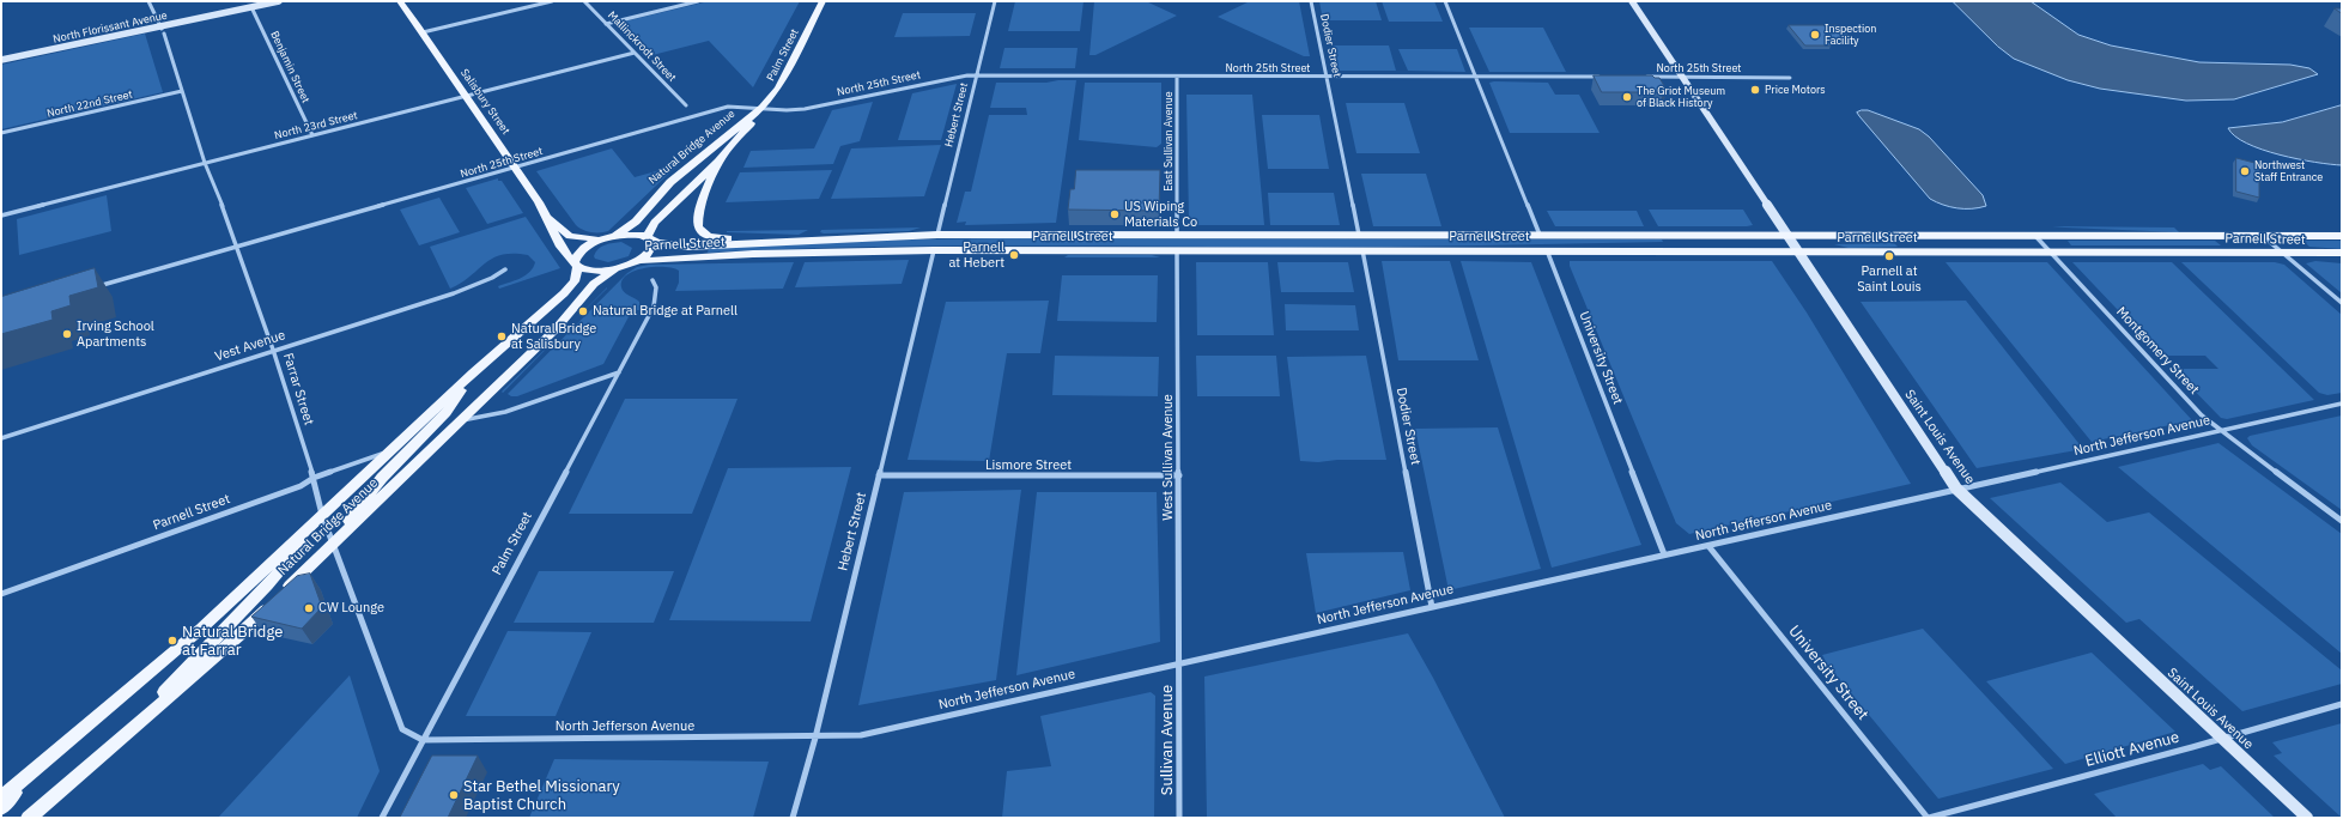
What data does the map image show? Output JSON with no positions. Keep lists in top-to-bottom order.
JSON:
{
  "streets": {
    "main road": [
      "Palm Street",
      "Salisbury Street",
      "Natural Bridge Avenue",
      "Parnell Street"
    ],
    "street": [
      "North Florissant Avenue",
      "Dodier Street",
      "Mallinckrodt Street",
      "Benjamin Street",
      "North 25th Street",
      "North 22nd Street",
      "Hebert Street",
      "North 23rd Street",
      "East Sullivan Avenue",
      "Vest Avenue",
      "Montgomery Street",
      "University Street",
      "Farrar Street",
      "North Jefferson Avenue",
      "Saint Louis Avenue",
      "West Sullivan Avenue",
      "Lismore Street",
      "Sullivan Avenue",
      "Elliott Avenue"
    ]
  },
  "crossings": [
    ["North Florissant Avenue", "Benjamin Street"],
    ["North Florissant Avenue", "Farrar Street"],
    ["Dodier Street", "North 25th Street"],
    ["Dodier Street", "Parnell Street"],
    ["Dodier Street", "North Jefferson Avenue"],
    ["Mallinckrodt Street", "North 23rd Street"],
    ["Palm Street", "North 25th Street"],
    ["Palm Street", "Natural Bridge Avenue"],
    ["Palm Street", "Farrar Street"],
    ["Palm Street", "North Jefferson Avenue"],
    ["Benjamin Street", "North 23rd Street"],
    ["North 25th Street", "Salisbury Street"],
    ["North 25th Street", "Hebert Street"],
    ["North 25th Street", "East Sullivan Avenue"],
    ["North 25th Street", "Farrar Street"],
    ["North 25th Street", "Saint Louis Avenue"],
    ["Salisbury Street", "North 23rd Street"],
    ["Salisbury Street", "Natural Bridge Avenue"],
    ["North 22nd Street", "Farrar Street"],
    ["Hebert Street", "Parnell Street"],
    ["Hebert Street", "North Jefferson Avenue"],
    ["Hebert Street", "Lismore Street"],
    ["North 23rd Street", "Farrar Street"],
    ["East Sullivan Avenue", "Parnell Street"],
    ["Natural Bridge Avenue", "Parnell Street"],
    ["Natural Bridge Avenue", "Farrar Street"],
    ["Parnell Street", "Montgomery Street"],
    ["Parnell Street", "University Street"],
    ["Parnell Street", "Farrar Street"],
    ["Parnell Street", "Saint Louis Avenue"],
    ["Parnell Street", "West Sullivan Avenue"],
    ["Vest Avenue", "Farrar Street"],
    ["Montgomery Street", "North Jefferson Avenue"],
    ["University Street", "North Jefferson Avenue"],
    ["University Street", "Elliott Avenue"],
    ["Farrar Street", "North Jefferson Avenue"],
    ["North Jefferson Avenue", "Saint Louis Avenue"],
    ["North Jefferson Avenue", "West Sullivan Avenue"],
    ["North Jefferson Avenue", "Sullivan Avenue"],
    ["Saint Louis Avenue", "Elliott Avenue"],
    ["West Sullivan Avenue", "Lismore Street"],
    ["West Sullivan Avenue", "Sullivan Avenue"]
  ],
  "places": [
    "Inspection Facility",
    "Price Motors",
    "The Griot Museum of Black History",
    "Northwest Staff Entrance",
    "US Wiping Materials Co",
    "Parnell at Hebert",
    "Parnell at Saint Louis",
    "Natural Bridge at Parnell",
    "Irving School Apartments",
    "Natural Bridge at Salisbury",
    "CW Lounge",
    "Natural Bridge at Farrar",
    "Star Bethel Missionary Baptist Church"
  ]
}
